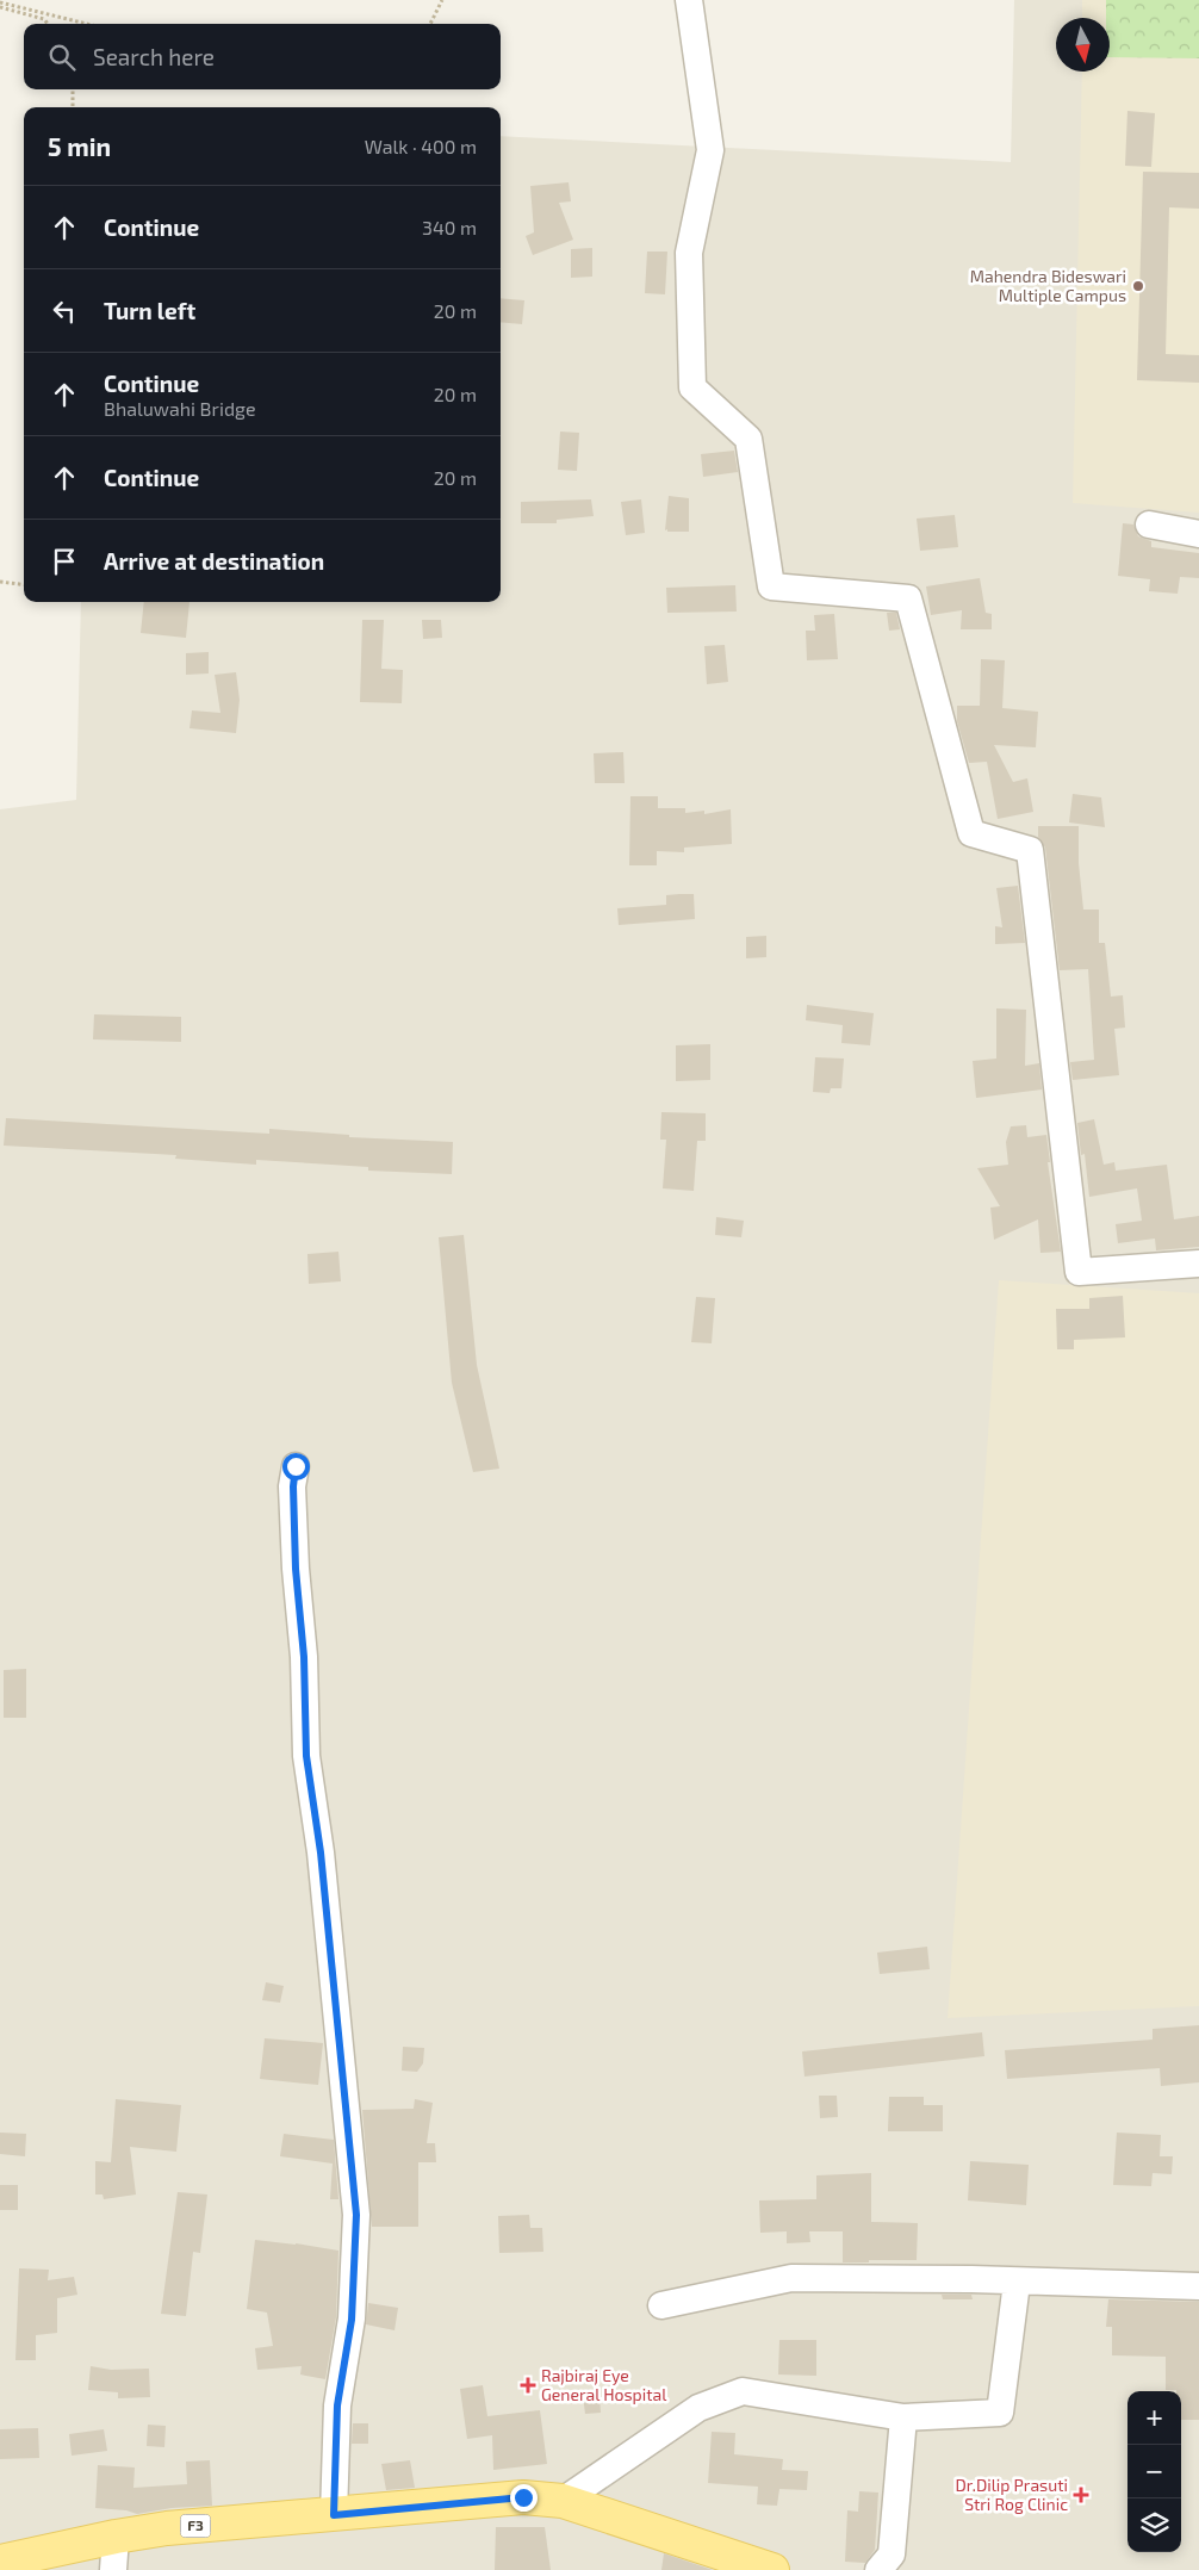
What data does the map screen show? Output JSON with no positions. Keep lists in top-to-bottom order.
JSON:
{
  "streets": {
    "main road": ["F3"]
  },
  "places": {
    "other": ["Mahendra Bideswari Multiple Campus"],
    "health": ["Rajbiraj Eye General Hospital", "Dr.Dilip Prasuti Stri Rog Clinic"]
  },
  "north": "bottom",
  "page": {
    "search": "Search here",
    "heading": ["5 min", "Walk · 400 m"],
    "list": [
      ["Continue", "340 m"],
      ["Turn left", "20 m"],
      ["Continue", "Bhaluwahi Bridge", "20 m"],
      ["Continue", "20 m"],
      "Arrive at destination"
    ],
    "map_buttons": ["+", "−"]
  }
}
